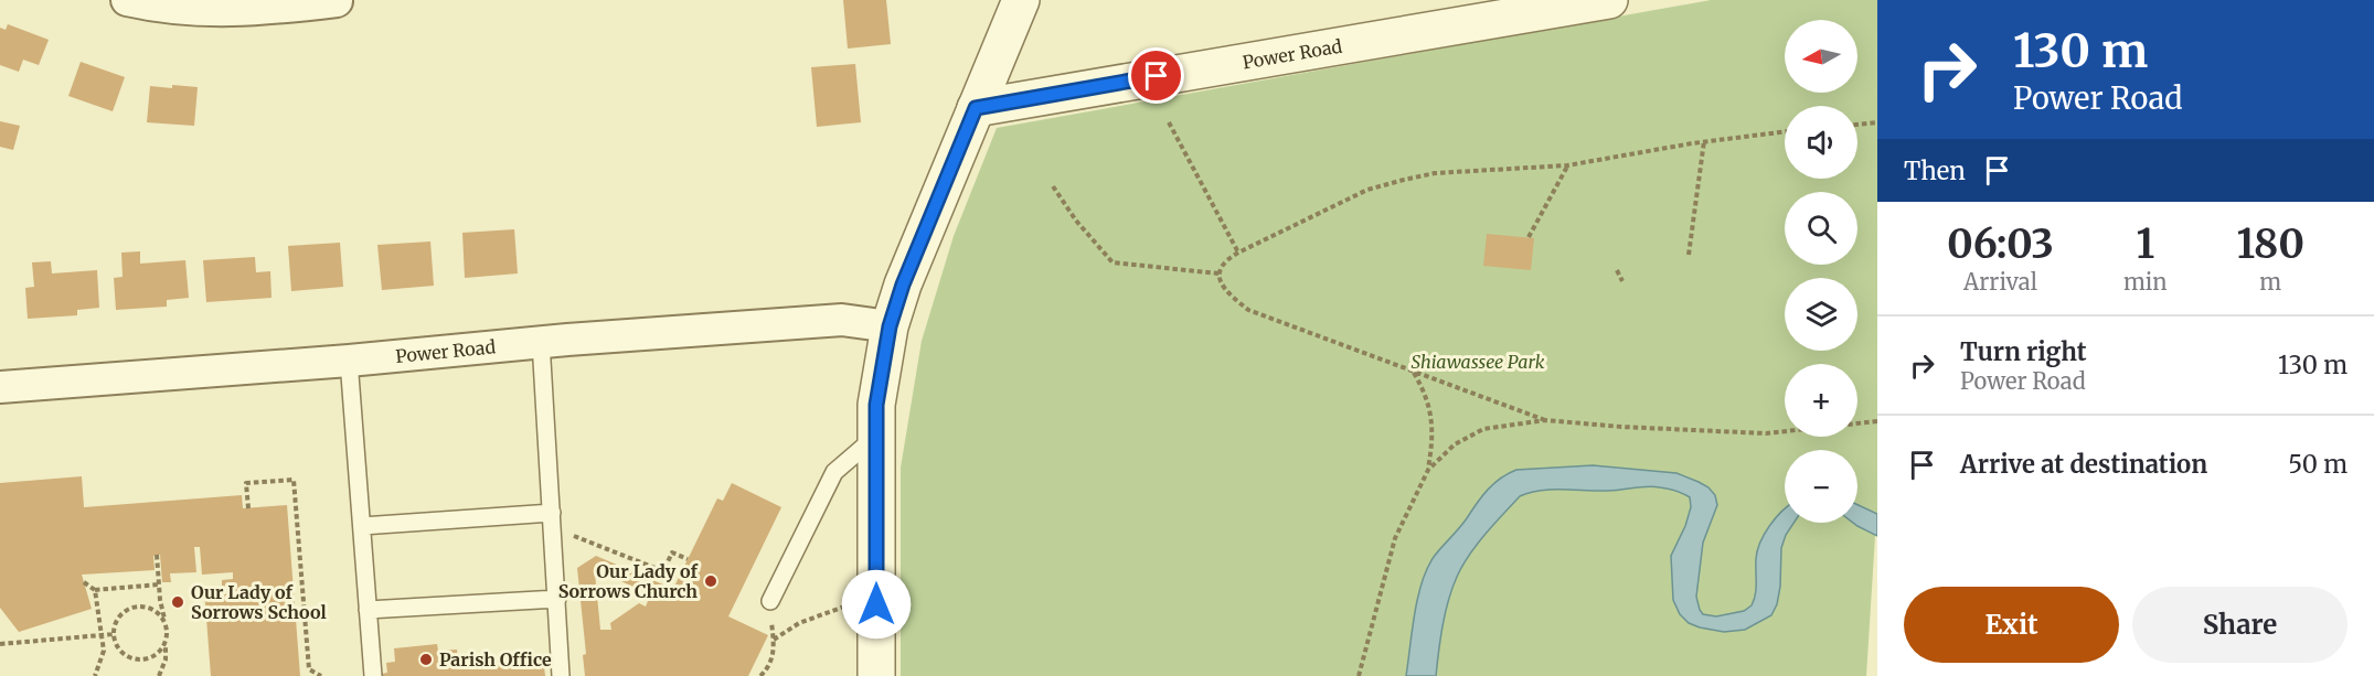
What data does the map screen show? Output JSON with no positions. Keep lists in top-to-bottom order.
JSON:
{
  "streets": {
    "street": ["Power Road"]
  },
  "parks": ["Shiawassee Park"],
  "places": ["Our Lady of Sorrows Church", "Our Lady of Sorrows School", "Parish Office"],
  "north": "left",
  "page": {
    "turn": ["130 m", "Power Road"],
    "map_buttons": ["+", "−"],
    "then": "Then",
    "eta": [
      "06:03",
      "Arrival",
      "1",
      "min",
      "180",
      "m"
    ],
    "list": [
      {
        "name": "Turn right",
        "note": "Power Road",
        "value": "130 m"
      },
      {
        "name": "Arrive at destination",
        "value": "50 m"
      }
    ],
    "buttons": ["Exit", "Share"]
  }
}
